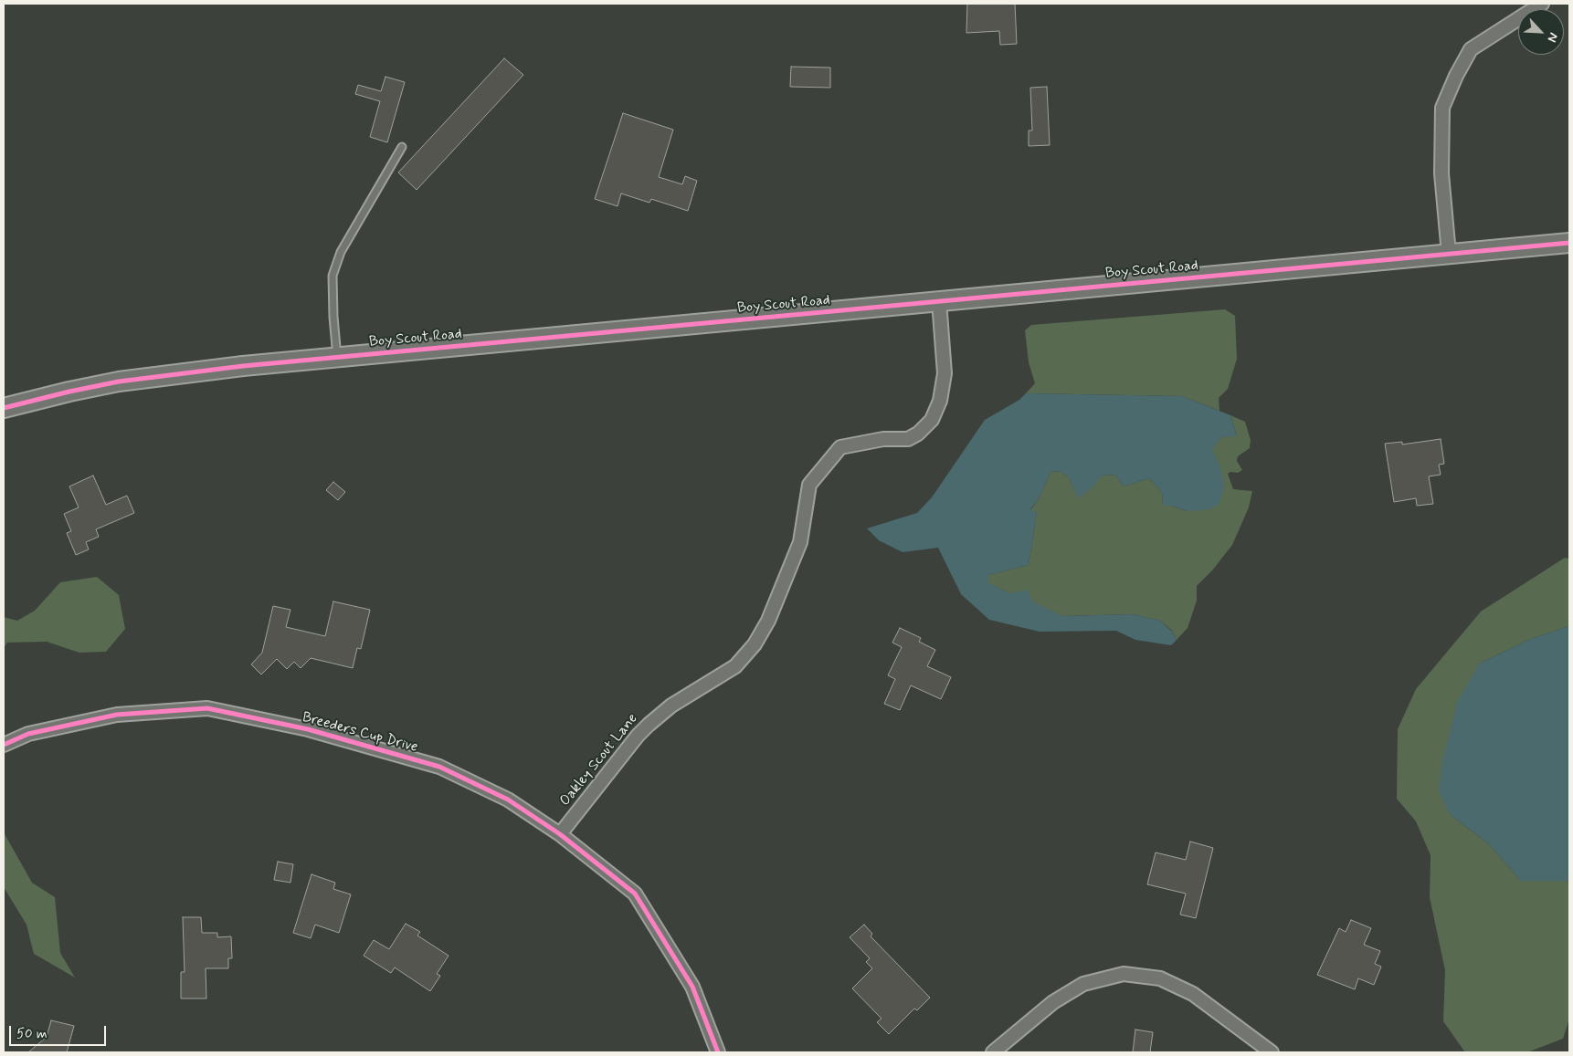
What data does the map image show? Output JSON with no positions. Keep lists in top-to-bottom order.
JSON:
{
  "streets": {
    "street": ["Boy Scout Road", "Breeders Cup Drive", "Oakley Scout Lane"]
  },
  "crossings": [
    ["Boy Scout Road", "Oakley Scout Lane"],
    ["Breeders Cup Drive", "Oakley Scout Lane"]
  ],
  "scale_bar": "50 m",
  "north": "bottom right"
}
